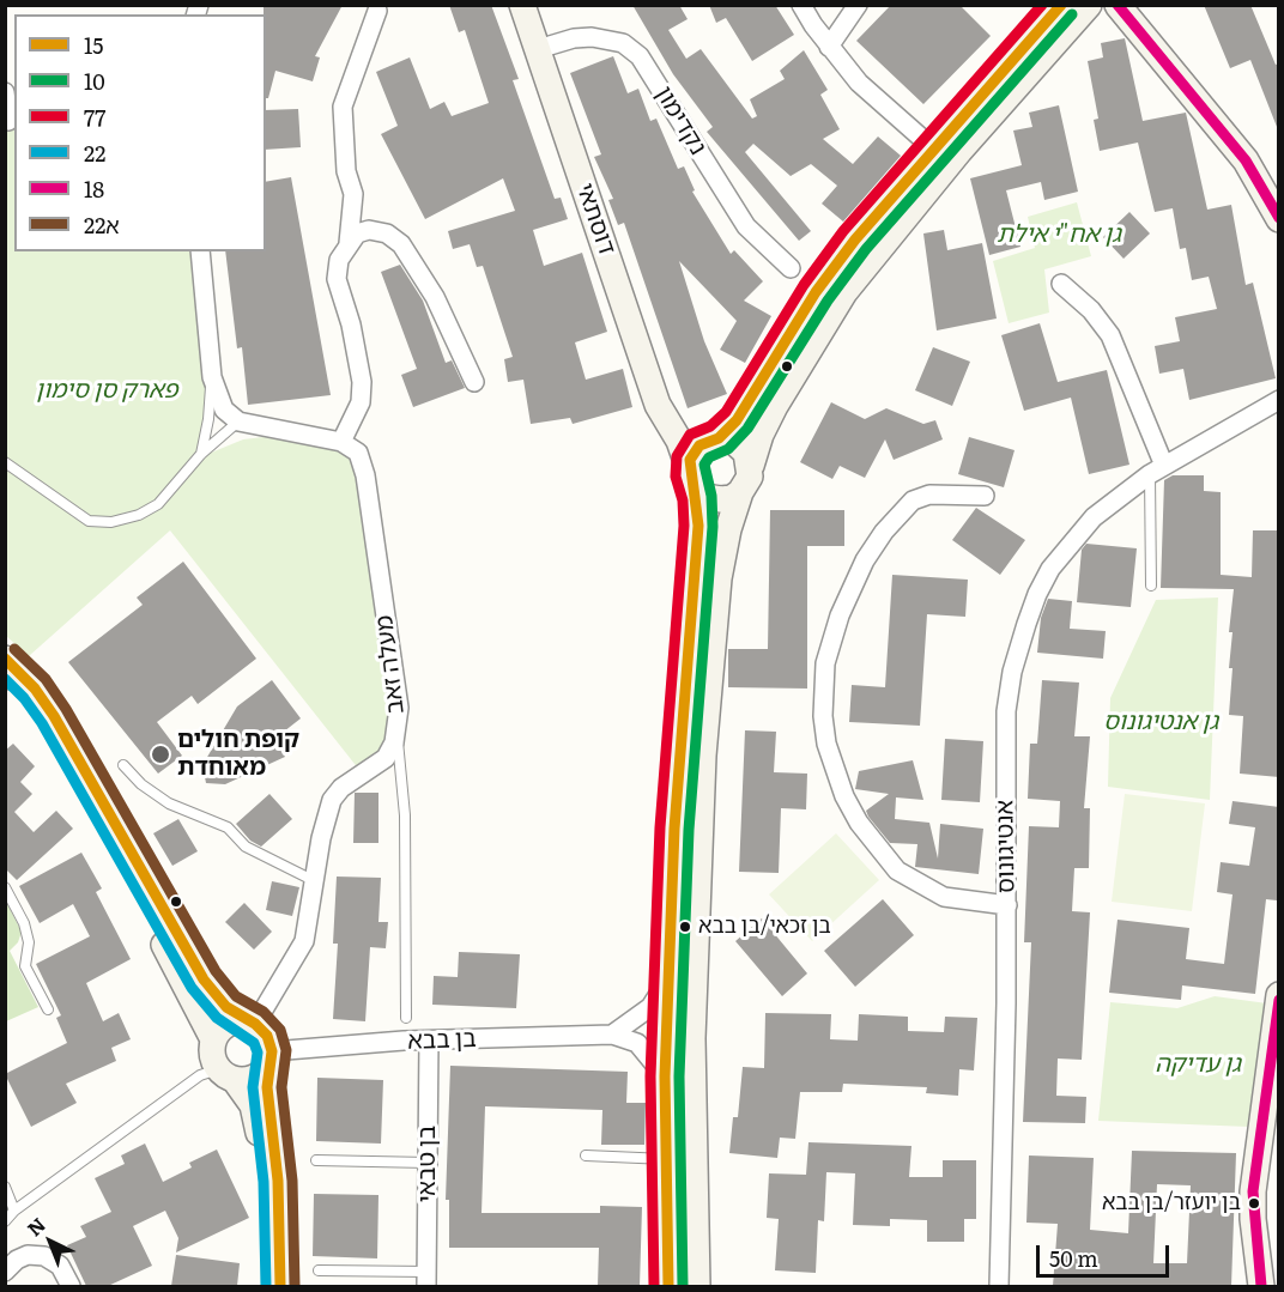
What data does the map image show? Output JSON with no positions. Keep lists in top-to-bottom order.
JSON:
{
  "streets": {
    "street": [
      "נקדימון",
      "דוסתאי",
      "מעלה זאב",
      "אנטיגונוס",
      "בן בבא",
      "בן טבאי"
    ]
  },
  "crossings": [
    ["נקדימון", "דוסתאי"],
    ["דוסתאי", "בן בבא"],
    ["מעלה זאב", "בן בבא"],
    ["בן בבא", "בן טבאי"]
  ],
  "parks": [
    "גן אח\"י אילת",
    "פארק סן סימון",
    "גן אנטיגונוס",
    "גן עדיקה"
  ],
  "places": ["קופת חולים מאוחדת", "בן זכאי/בן בבא", "בן יועזר/בן בבא"],
  "lines": [
    "transit line 15",
    "transit line 77",
    "transit line 18",
    "transit line 10",
    "transit line 22א",
    "transit line 22"
  ],
  "legend": [
    "15",
    "10",
    "77",
    "22",
    "18",
    "22א"
  ],
  "scale_bar": "50 m",
  "north": "top left"
}
